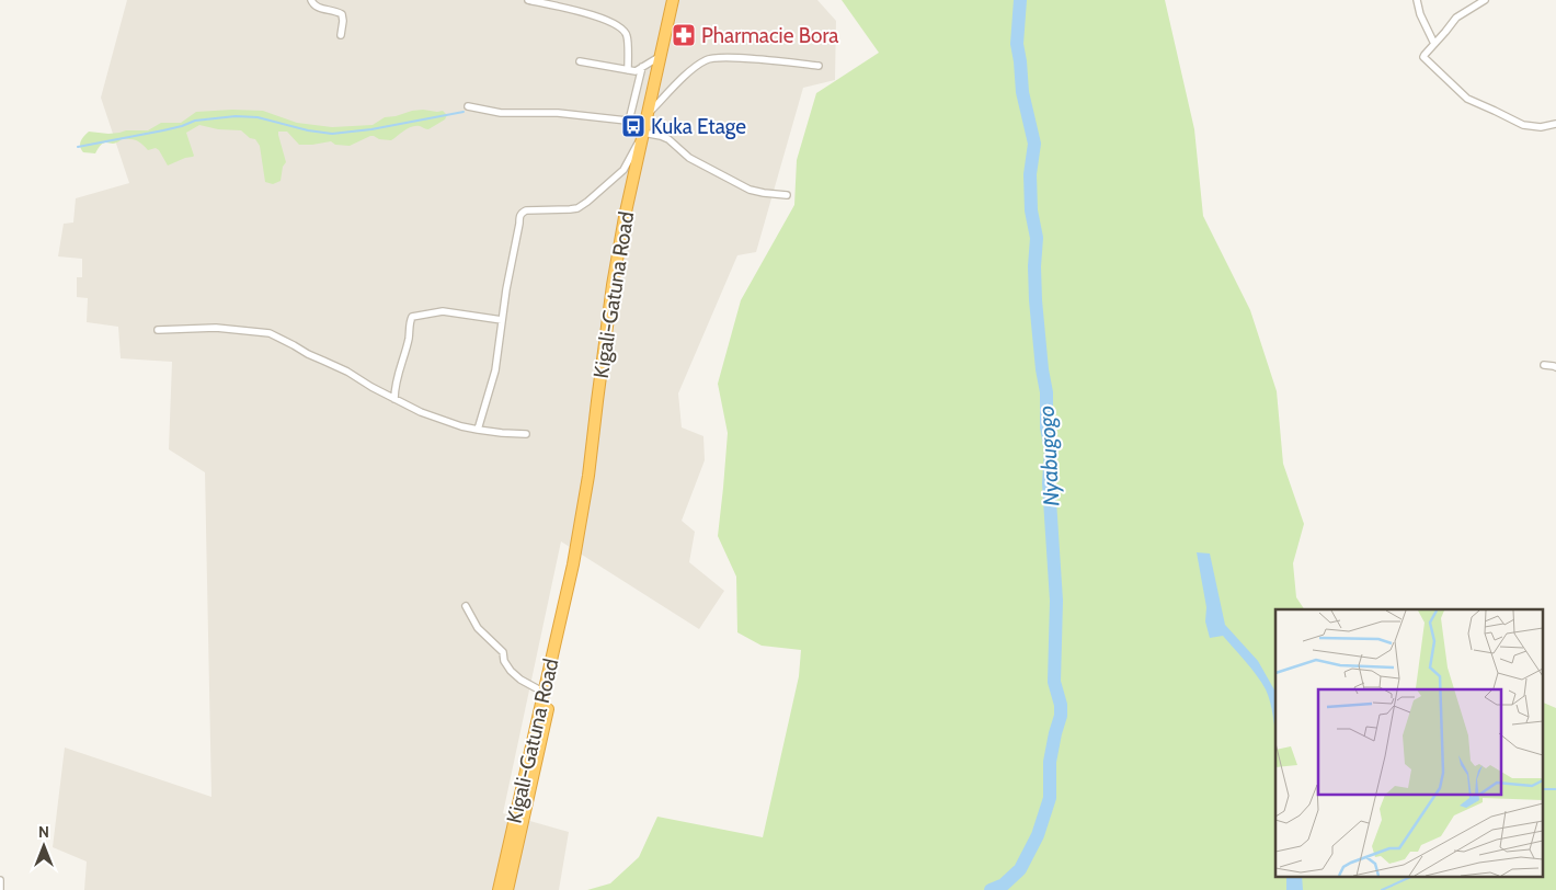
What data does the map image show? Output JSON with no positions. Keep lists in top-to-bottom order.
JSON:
{
  "streets": {
    "highway": ["Kigali-Gatuna Road"]
  },
  "water": ["Nyabugogo"],
  "places": {
    "pharmacy": ["Pharmacie Bora"],
    "bus stop": ["Kuka Etage"]
  },
  "north": "top"
}
